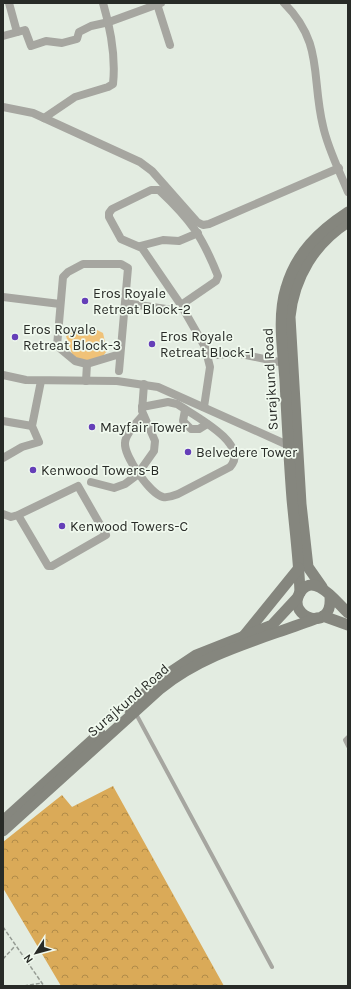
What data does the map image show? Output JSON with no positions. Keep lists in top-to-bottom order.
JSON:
{
  "streets": {
    "main road": ["Surajkund Road"]
  },
  "places": [
    "Eros Royale Retreat Block-2",
    "Eros Royale Retreat Block-3",
    "Eros Royale Retreat Block-1",
    "Mayfair Tower",
    "Belvedere Tower",
    "Kenwood Towers-B",
    "Kenwood Towers-C"
  ],
  "north": "bottom left"
}
